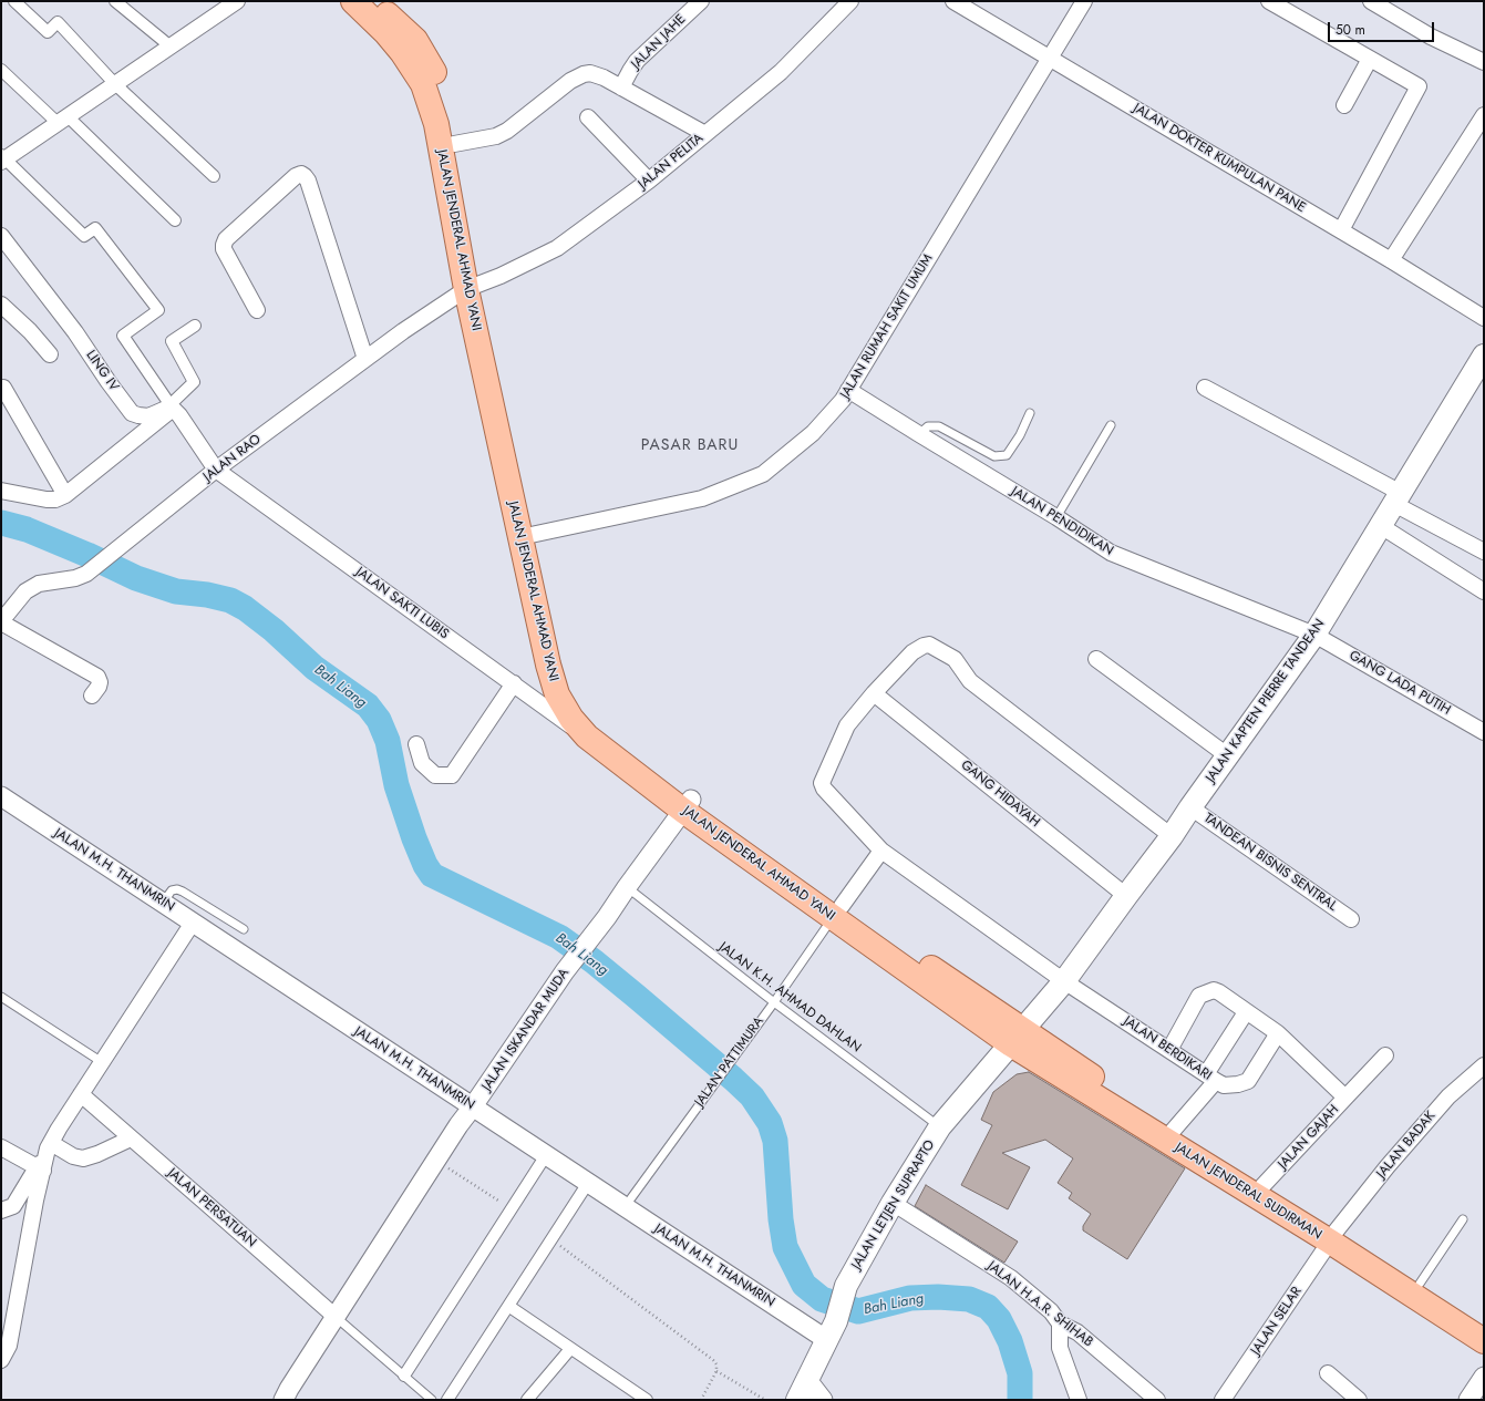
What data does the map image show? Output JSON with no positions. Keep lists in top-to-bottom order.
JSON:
{
  "streets": {
    "main road": [
      "JALAN JENDERAL AHMAD YANI",
      "JALAN KAPTEN PIERRE TANDEAN",
      "JALAN JENDERAL SUDIRMAN",
      "JALAN LETJEN SUPRAPTO"
    ],
    "street": [
      "JALAN JAHE",
      "JALAN DOKTER KUMPULAN PANE",
      "JALAN PELITA",
      "JALAN RUMAH SAKIT UMUM",
      "LING IV",
      "JALAN RAO",
      "JALAN PENDIDIKAN",
      "JALAN SAKTI LUBIS",
      "GANG LADA PUTIH",
      "GANG HIDAYAH",
      "TANDEAN BISNIS SENTRAL",
      "JALAN M.H. THANMRIN",
      "JALAN ISKANDAR MUDA",
      "JALAN BERDIKARI",
      "JALAN PATTIMURA",
      "JALAN GAJAH",
      "JALAN BADAK",
      "JALAN PERSATUAN",
      "JALAN H.A.R. SHIHAB",
      "JALAN SELAR"
    ],
    "lane": ["JALAN K.H. AHMAD DAHLAN"]
  },
  "crossings": [
    ["JALAN DOKTER KUMPULAN PANE", "JALAN RUMAH SAKIT UMUM"],
    ["JALAN PELITA", "JALAN JENDERAL AHMAD YANI"],
    ["JALAN PELITA", "JALAN RAO"],
    ["JALAN JENDERAL AHMAD YANI", "JALAN RUMAH SAKIT UMUM"],
    ["JALAN JENDERAL AHMAD YANI", "JALAN RAO"],
    ["JALAN JENDERAL AHMAD YANI", "JALAN SAKTI LUBIS"],
    ["JALAN JENDERAL AHMAD YANI", "JALAN KAPTEN PIERRE TANDEAN"],
    ["JALAN JENDERAL AHMAD YANI", "JALAN ISKANDAR MUDA"],
    ["JALAN JENDERAL AHMAD YANI", "JALAN PATTIMURA"],
    ["JALAN JENDERAL AHMAD YANI", "JALAN JENDERAL SUDIRMAN"],
    ["JALAN JENDERAL AHMAD YANI", "JALAN LETJEN SUPRAPTO"],
    ["JALAN RUMAH SAKIT UMUM", "JALAN PENDIDIKAN"],
    ["JALAN RAO", "JALAN SAKTI LUBIS"],
    ["JALAN PENDIDIKAN", "GANG LADA PUTIH"],
    ["JALAN PENDIDIKAN", "JALAN KAPTEN PIERRE TANDEAN"],
    ["GANG LADA PUTIH", "JALAN KAPTEN PIERRE TANDEAN"],
    ["JALAN KAPTEN PIERRE TANDEAN", "GANG HIDAYAH"],
    ["JALAN KAPTEN PIERRE TANDEAN", "TANDEAN BISNIS SENTRAL"],
    ["JALAN KAPTEN PIERRE TANDEAN", "JALAN BERDIKARI"],
    ["JALAN KAPTEN PIERRE TANDEAN", "JALAN JENDERAL SUDIRMAN"],
    ["JALAN KAPTEN PIERRE TANDEAN", "JALAN LETJEN SUPRAPTO"],
    ["JALAN M.H. THANMRIN", "JALAN ISKANDAR MUDA"],
    ["JALAN M.H. THANMRIN", "JALAN PATTIMURA"],
    ["JALAN M.H. THANMRIN", "JALAN LETJEN SUPRAPTO"],
    ["JALAN K.H. AHMAD DAHLAN", "JALAN ISKANDAR MUDA"],
    ["JALAN K.H. AHMAD DAHLAN", "JALAN PATTIMURA"],
    ["JALAN K.H. AHMAD DAHLAN", "JALAN LETJEN SUPRAPTO"],
    ["JALAN ISKANDAR MUDA", "JALAN PERSATUAN"],
    ["JALAN BERDIKARI", "JALAN GAJAH"],
    ["JALAN BERDIKARI", "JALAN JENDERAL SUDIRMAN"],
    ["JALAN GAJAH", "JALAN JENDERAL SUDIRMAN"],
    ["JALAN BADAK", "JALAN JENDERAL SUDIRMAN"],
    ["JALAN BADAK", "JALAN SELAR"],
    ["JALAN JENDERAL SUDIRMAN", "JALAN LETJEN SUPRAPTO"],
    ["JALAN JENDERAL SUDIRMAN", "JALAN SELAR"],
    ["JALAN LETJEN SUPRAPTO", "JALAN H.A.R. SHIHAB"]
  ],
  "districts": ["PASAR BARU"],
  "water": ["Bah Liang"],
  "scale_bar": "50 m"
}
